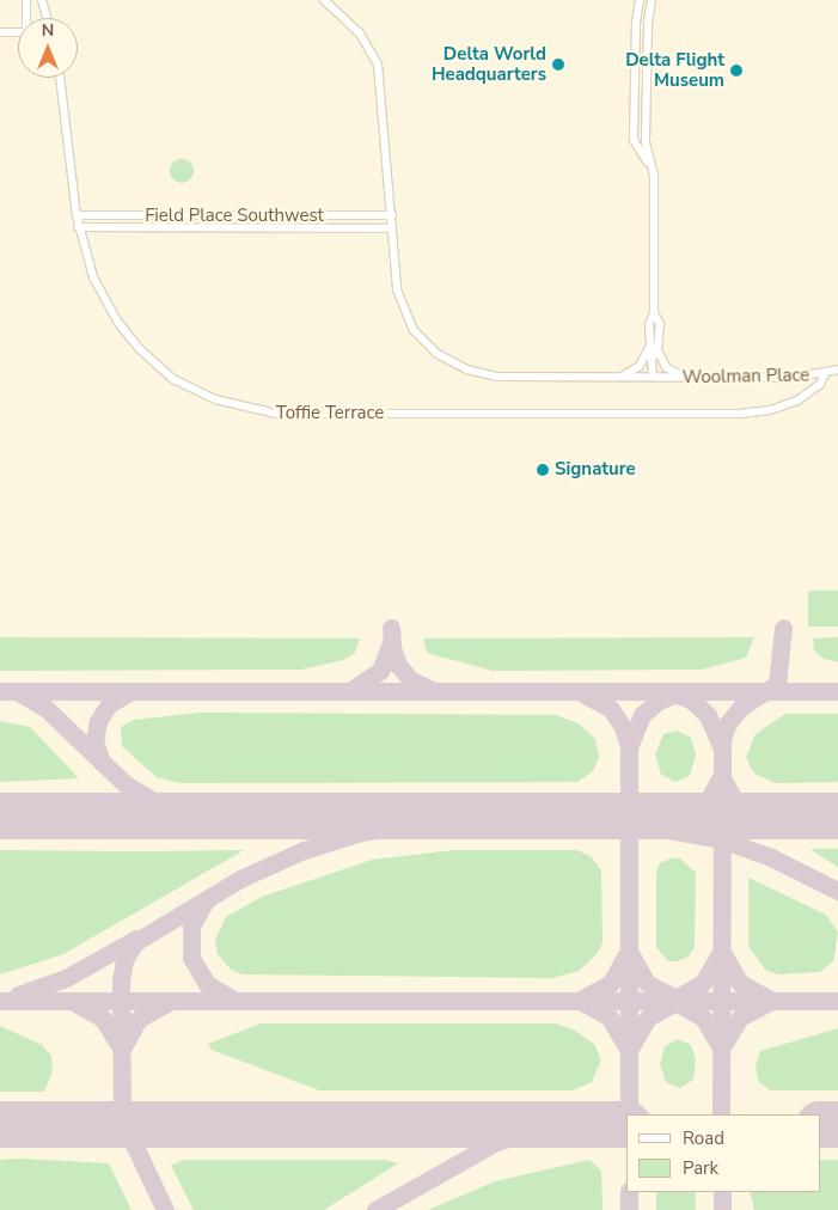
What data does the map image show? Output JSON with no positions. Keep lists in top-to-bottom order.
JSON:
{
  "streets": {
    "street": ["Field Place Southwest", "Woolman Place", "Toffie Terrace"]
  },
  "crossings": [
    ["Field Place Southwest", "Woolman Place"],
    ["Field Place Southwest", "Toffie Terrace"],
    ["Woolman Place", "Toffie Terrace"]
  ],
  "places": ["Delta World Headquarters", "Delta Flight Museum", "Signature"],
  "legend": ["Road", "Park"],
  "north": "top"
}
